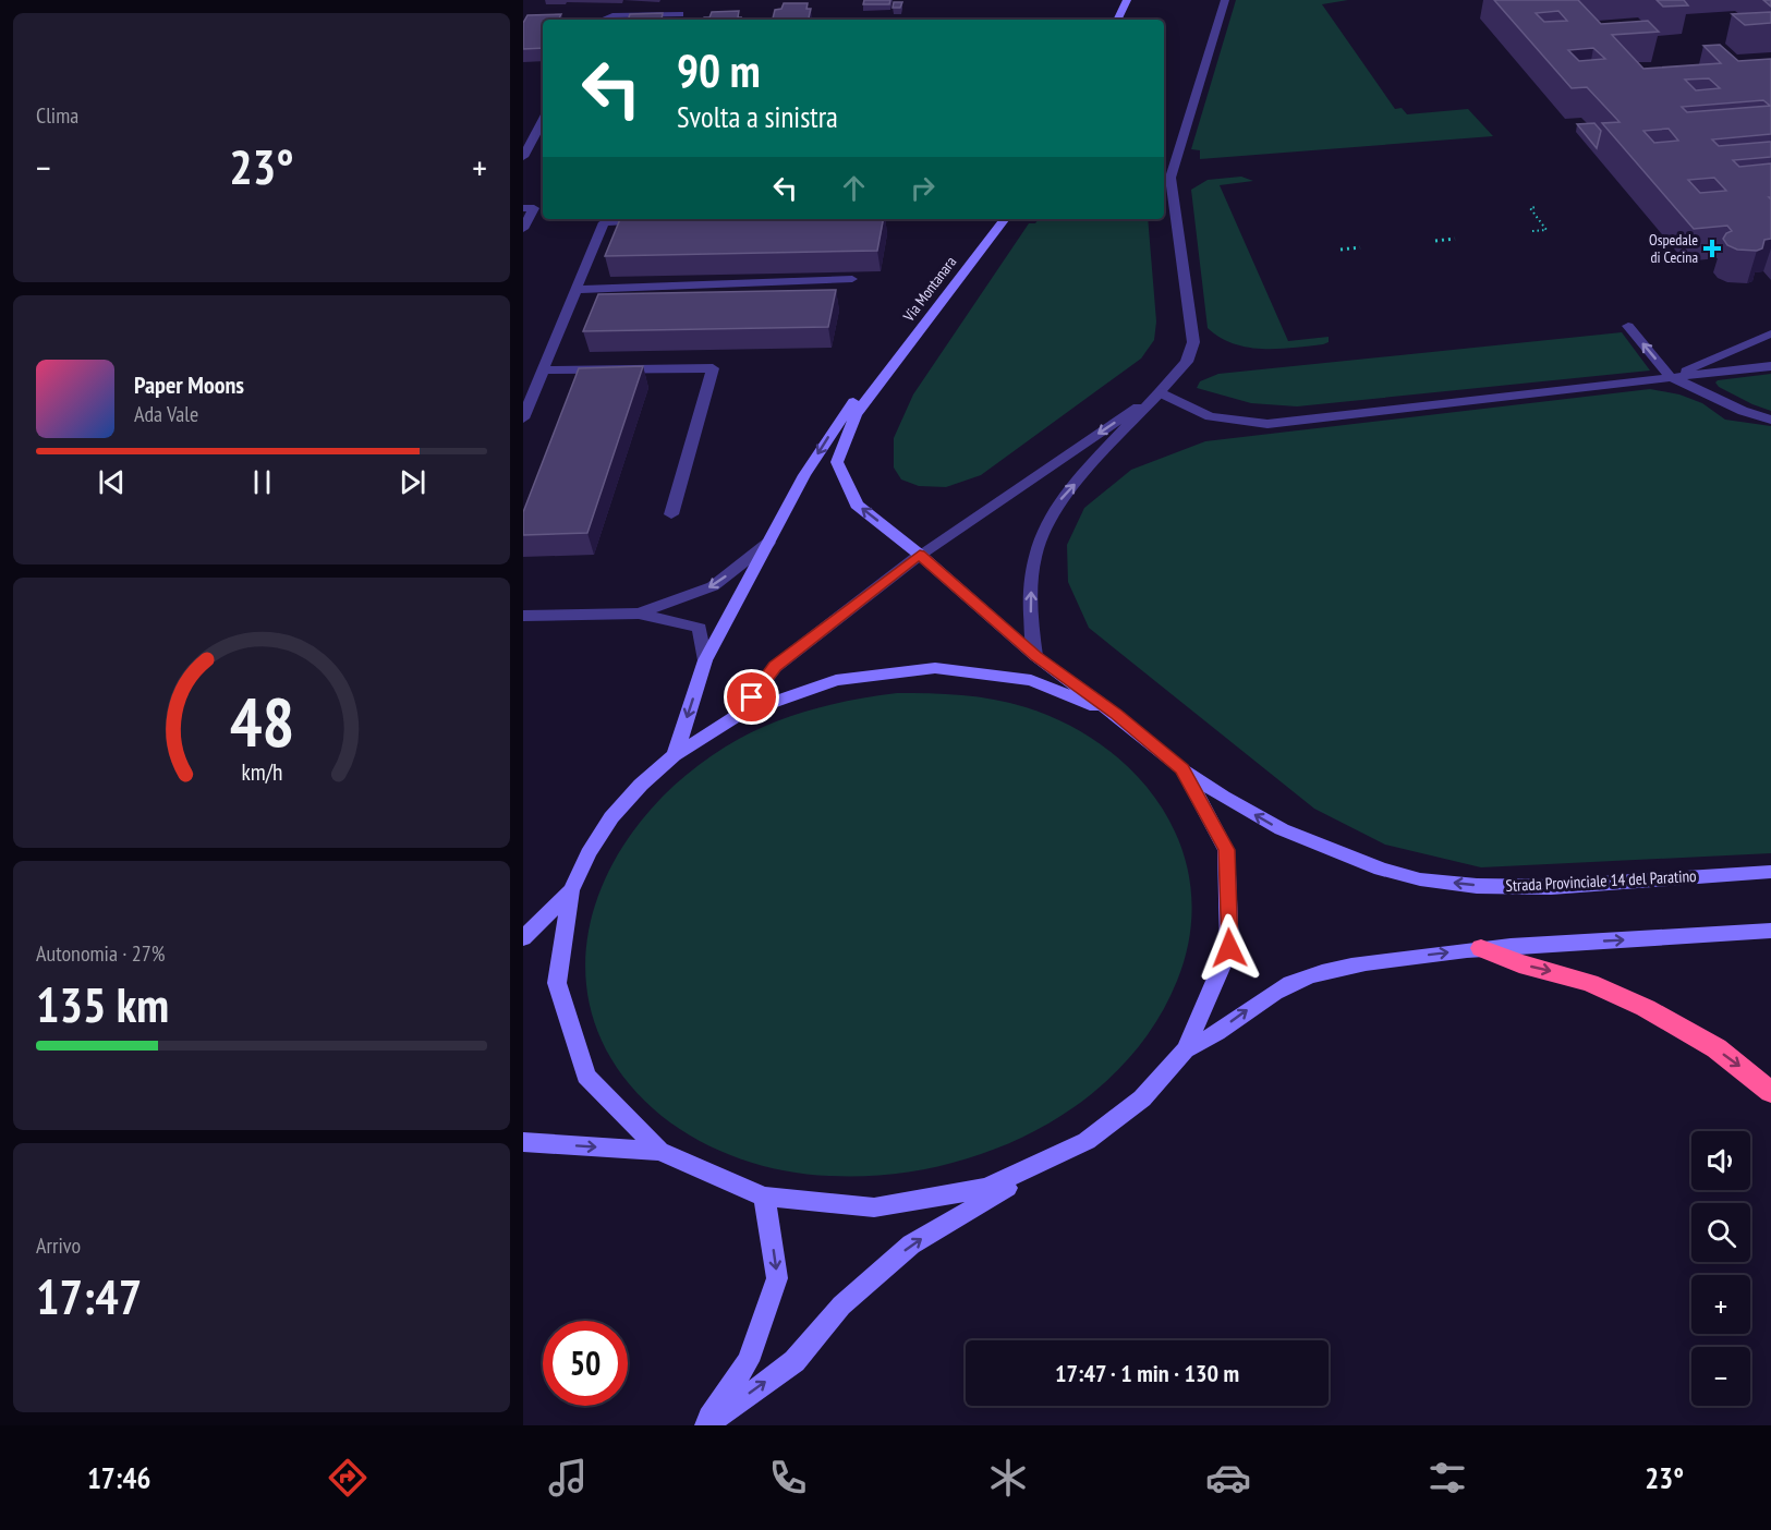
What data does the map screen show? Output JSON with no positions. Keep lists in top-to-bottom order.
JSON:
{
  "streets": {
    "main road": ["Via Montanara", "Strada Provinciale 14 del Paratino"]
  },
  "crossings": [
    ["Via Montanara", "Strada Provinciale 14 del Paratino"]
  ],
  "places": {
    "health": ["Ospedale di Cecina"]
  },
  "page": {
    "tile": [
      "Clima",
      ["Autonomia · 27%", "135 km"],
      ["Arrivo", "17:47"]
    ],
    "turn": ["90 m", "Svolta a sinistra"],
    "heat": ["−", "23°", "+"],
    "song": ["Paper Moons", "Ada Vale"],
    "map_buttons": ["+", "−"],
    "limit": "50",
    "trip": "17:47 · 1 min · 130 m",
    "tabs": ["17:46", "23°"],
    "gauge": ["48", "km/h"]
  }
}
